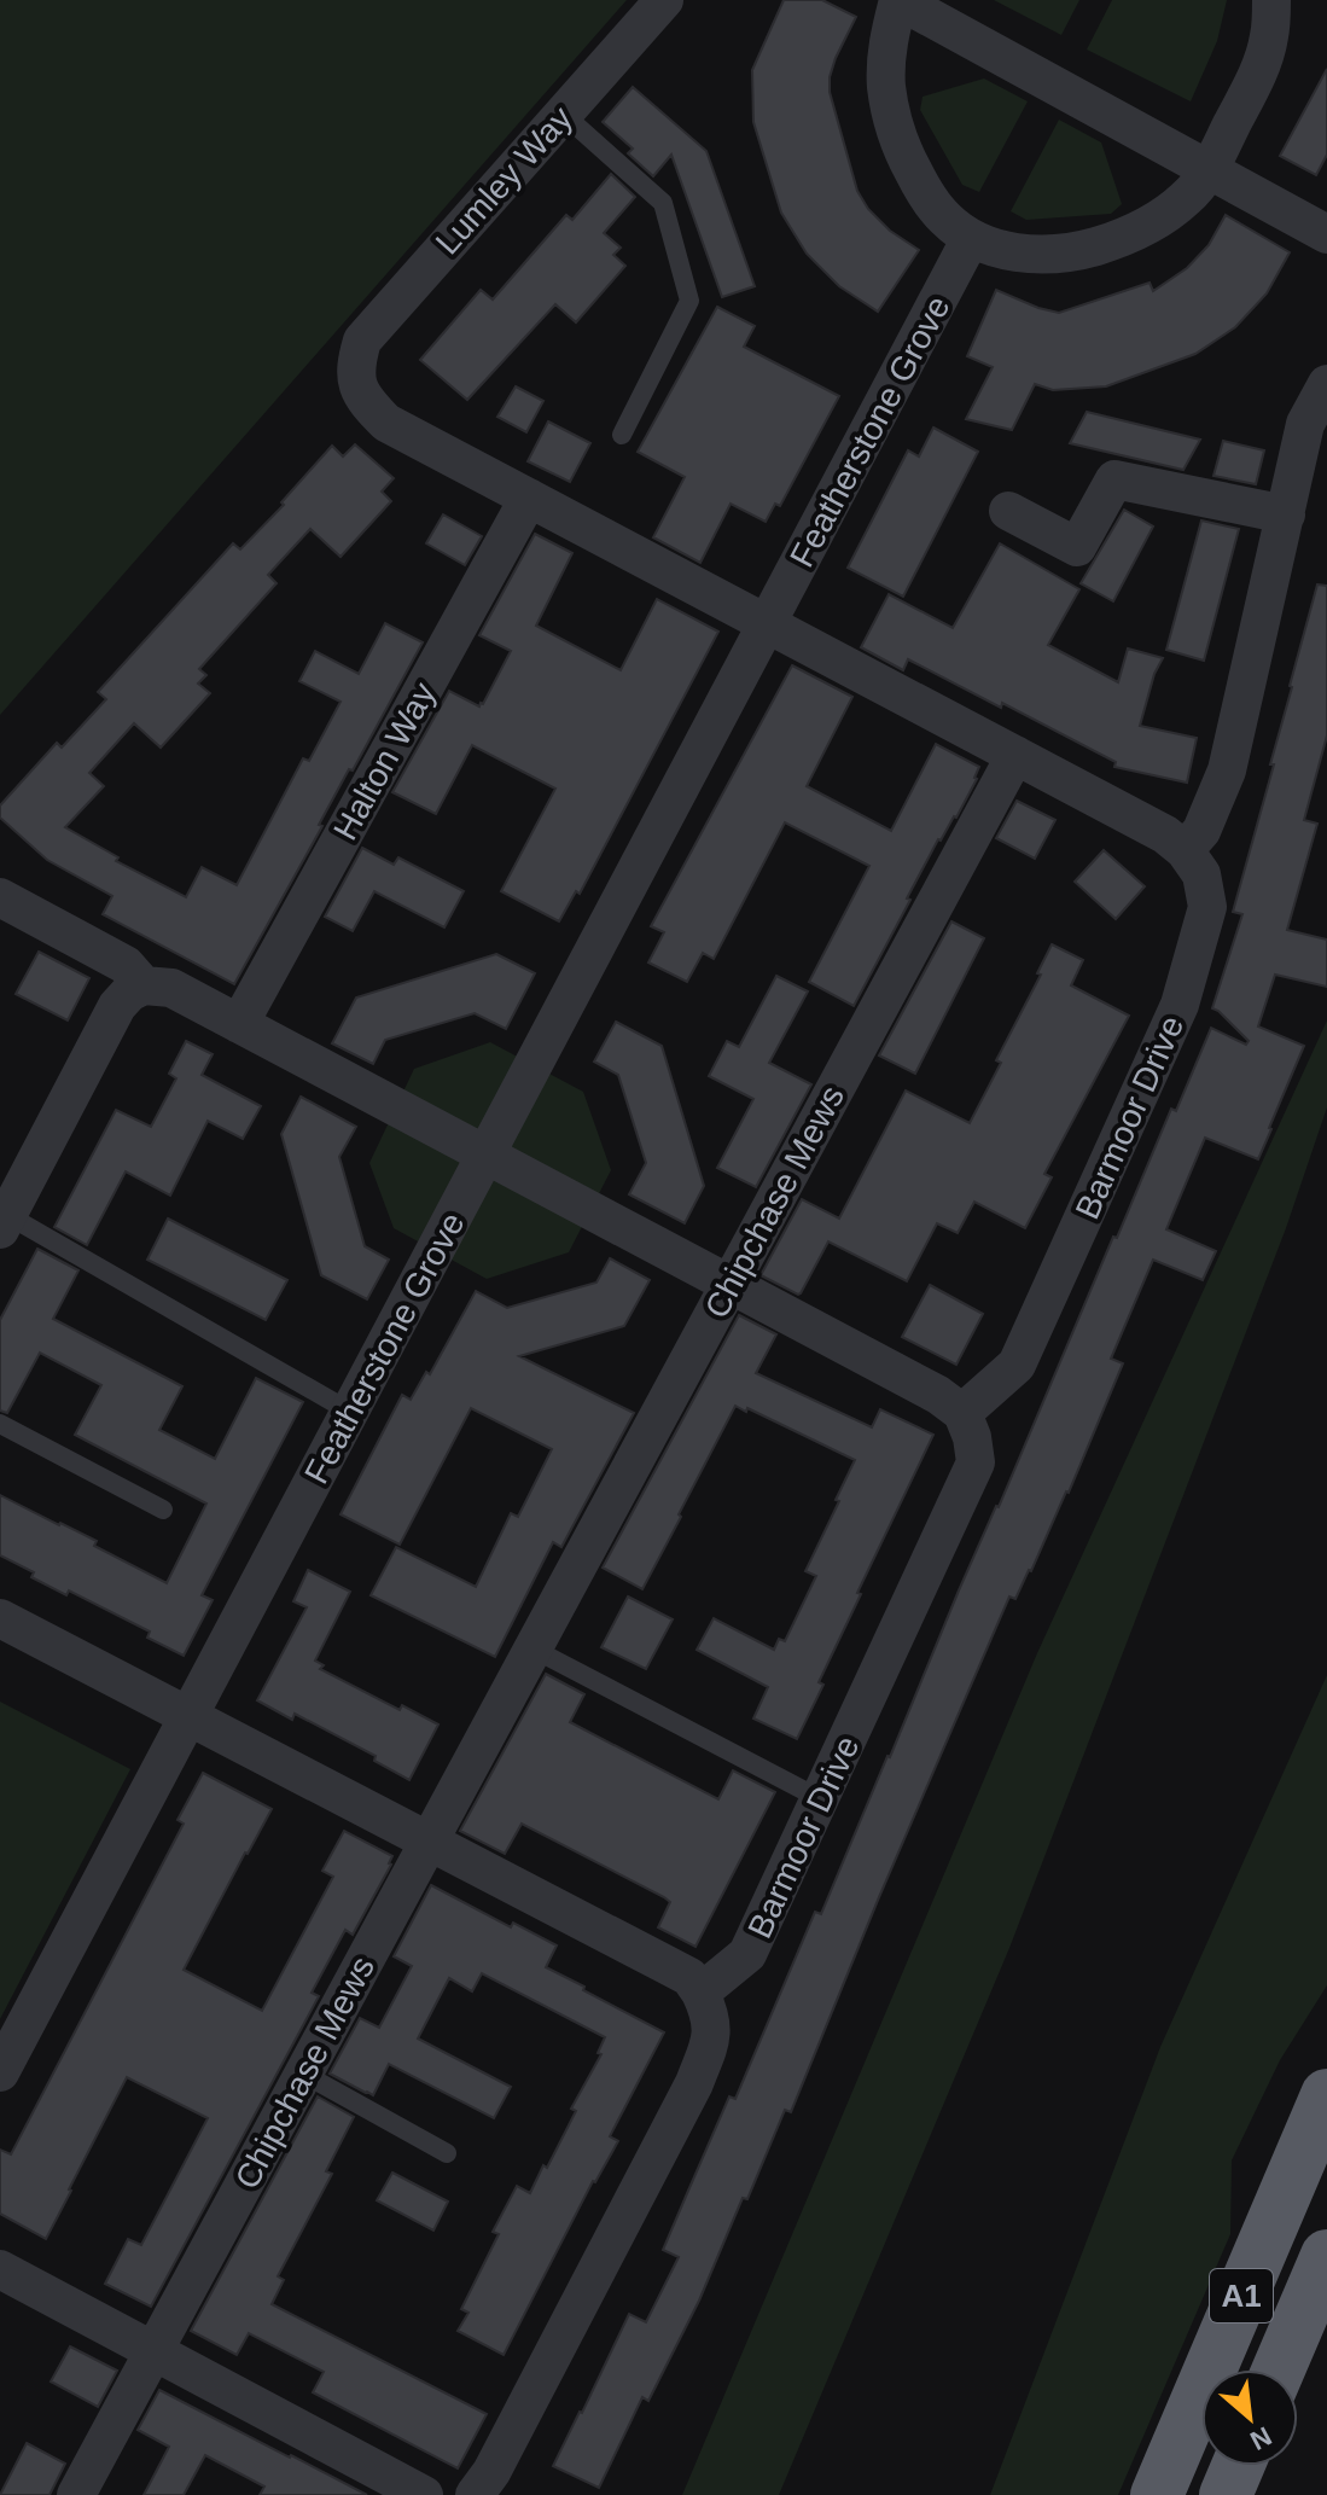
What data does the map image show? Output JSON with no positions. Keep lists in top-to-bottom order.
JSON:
{
  "streets": {
    "highway": ["A1"],
    "street": [
      "Lumley Way",
      "Featherstone Grove",
      "Halton Way",
      "Barmoor Drive",
      "Chipchase Mews"
    ]
  },
  "crossings": [
    ["Lumley Way", "Halton Way"]
  ],
  "north": "bottom right"
}
